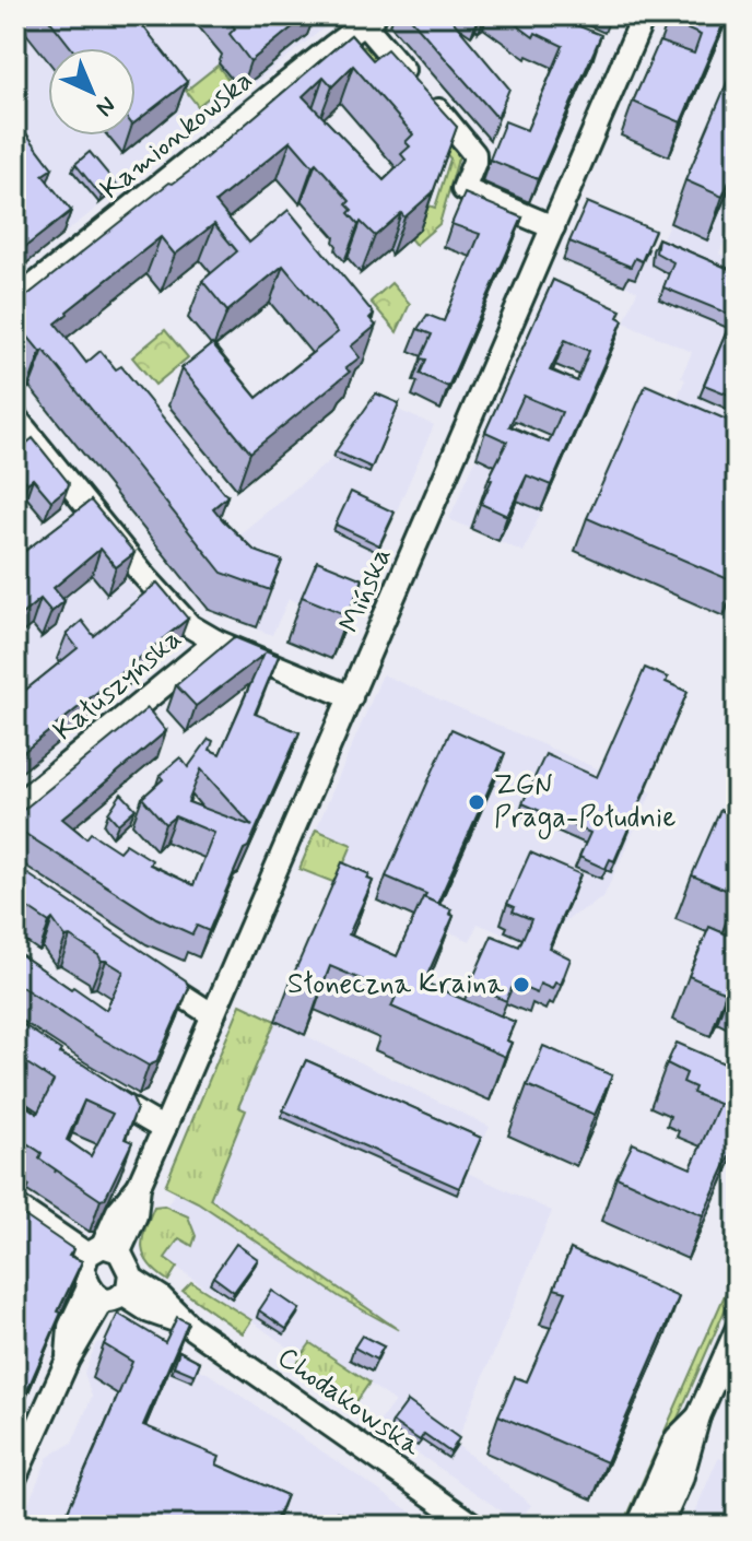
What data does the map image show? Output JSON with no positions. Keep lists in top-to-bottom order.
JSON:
{
  "streets": {
    "street": [
      "Kamionkowska",
      "Mińska",
      "Kałuszyńska",
      "Chodakowska"
    ]
  },
  "places": ["ZGN Praga-Południe", "Słoneczna Kraina"],
  "north": "bottom right"
}
